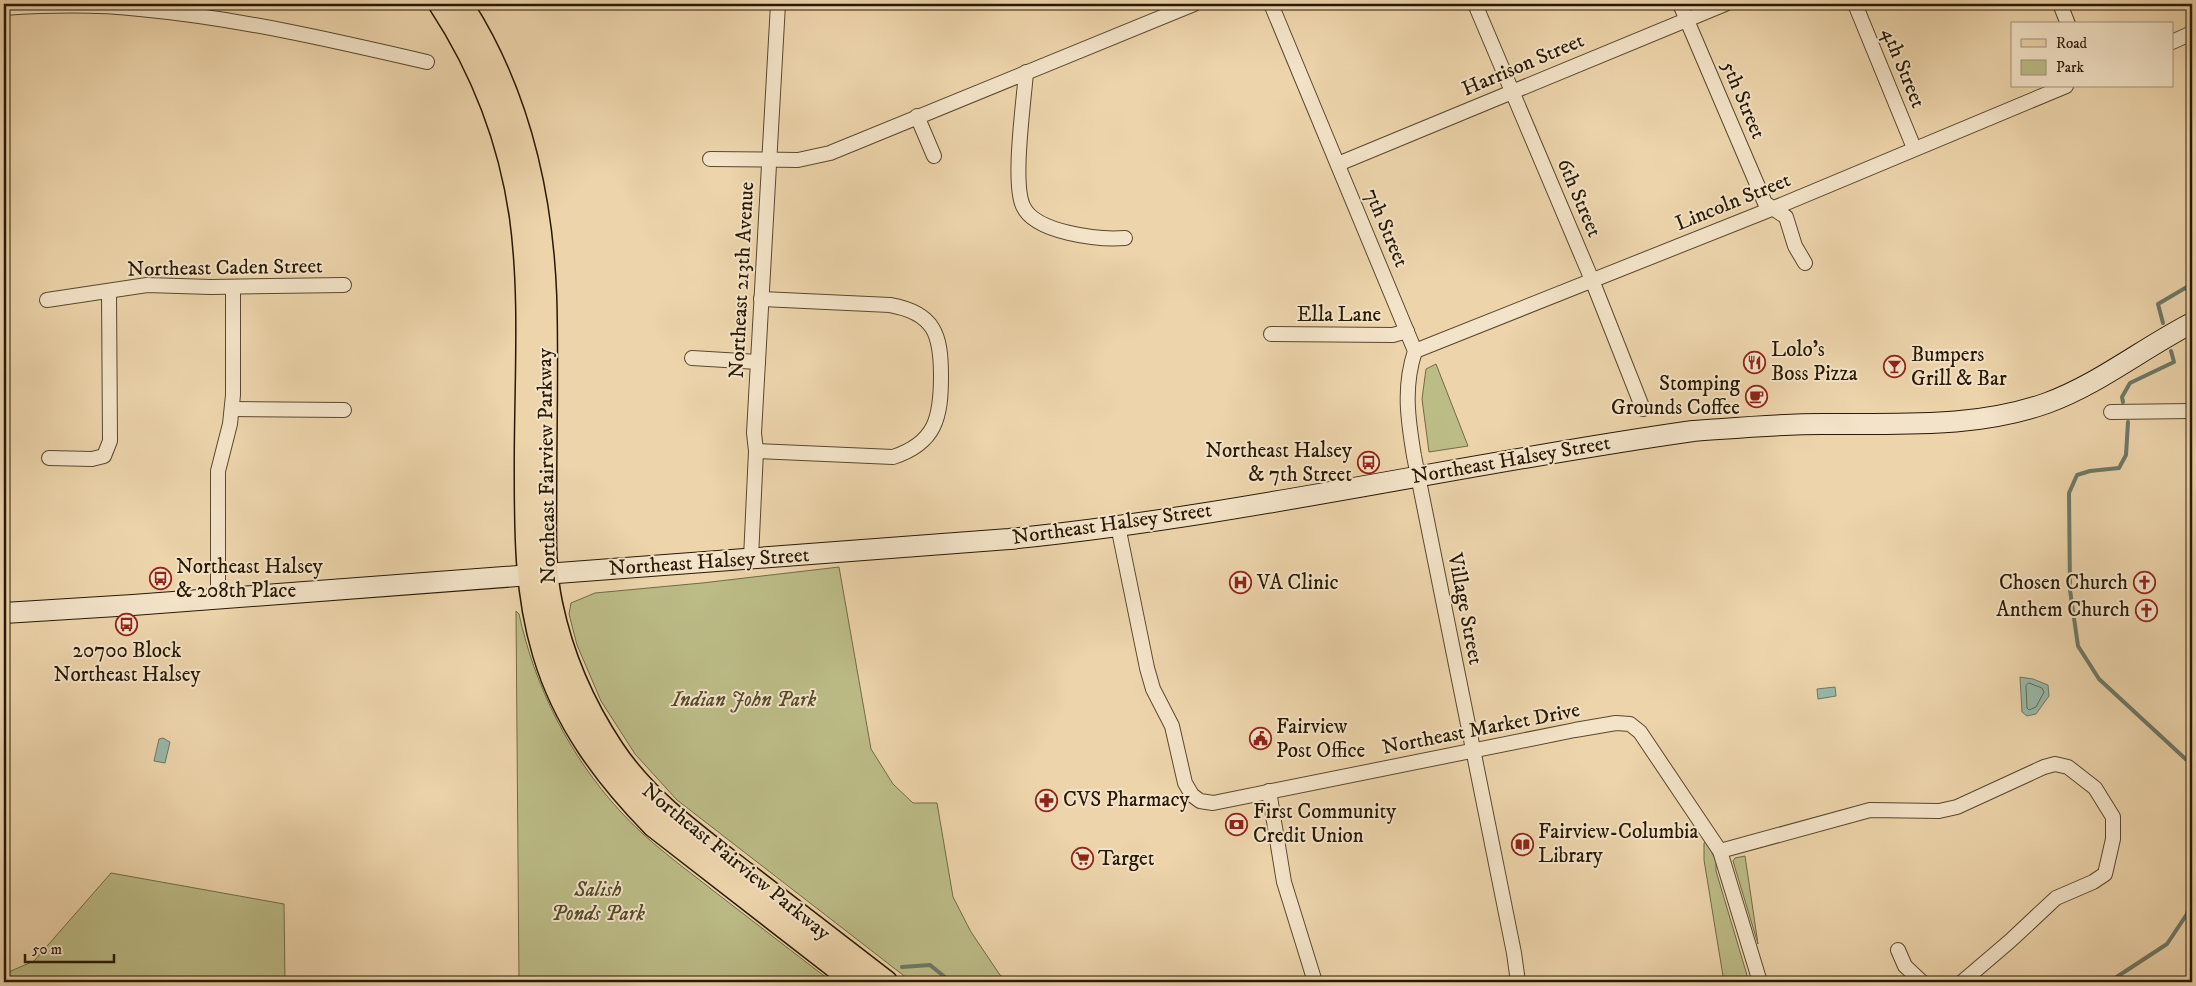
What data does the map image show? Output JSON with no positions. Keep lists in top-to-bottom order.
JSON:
{
  "streets": {
    "main road": ["Northeast Halsey Street", "Northeast Fairview Parkway"],
    "street": [
      "Harrison Street",
      "4th Street",
      "5th Street",
      "6th Street",
      "Lincoln Street",
      "7th Street",
      "Northeast Caden Street",
      "Northeast 213th Avenue",
      "Ella Lane",
      "Village Street",
      "Northeast Market Drive"
    ]
  },
  "crossings": [
    ["Harrison Street", "5th Street"],
    ["Harrison Street", "6th Street"],
    ["Harrison Street", "7th Street"],
    ["4th Street", "Lincoln Street"],
    ["5th Street", "Lincoln Street"],
    ["6th Street", "Lincoln Street"],
    ["Lincoln Street", "7th Street"],
    ["7th Street", "Ella Lane"],
    ["Northeast 213th Avenue", "Northeast Halsey Street"],
    ["Northeast Halsey Street", "Northeast Fairview Parkway"],
    ["Northeast Halsey Street", "Village Street"],
    ["Northeast Halsey Street", "Northeast Market Drive"],
    ["Village Street", "Northeast Market Drive"]
  ],
  "parks": ["Indian John Park", "Salish Ponds Park"],
  "places": {
    "restaurant": ["Lolo's Boss Pizza"],
    "bar": ["Bumpers Grill & Bar"],
    "cafe": ["Stomping Grounds Coffee"],
    "bus stop": ["Northeast Halsey & 7th Street", "Northeast Halsey & 208th Place", "20700 Block Northeast Halsey"],
    "hospital": ["VA Clinic"],
    "church": ["Chosen Church", "Anthem Church"],
    "public building": ["Fairview Post Office"],
    "pharmacy": ["CVS Pharmacy"],
    "bank": ["First Community Credit Union"],
    "library": ["Fairview-Columbia Library"],
    "supermarket": ["Target"]
  },
  "legend": ["Road", "Park"],
  "scale_bar": "50 m"
}
